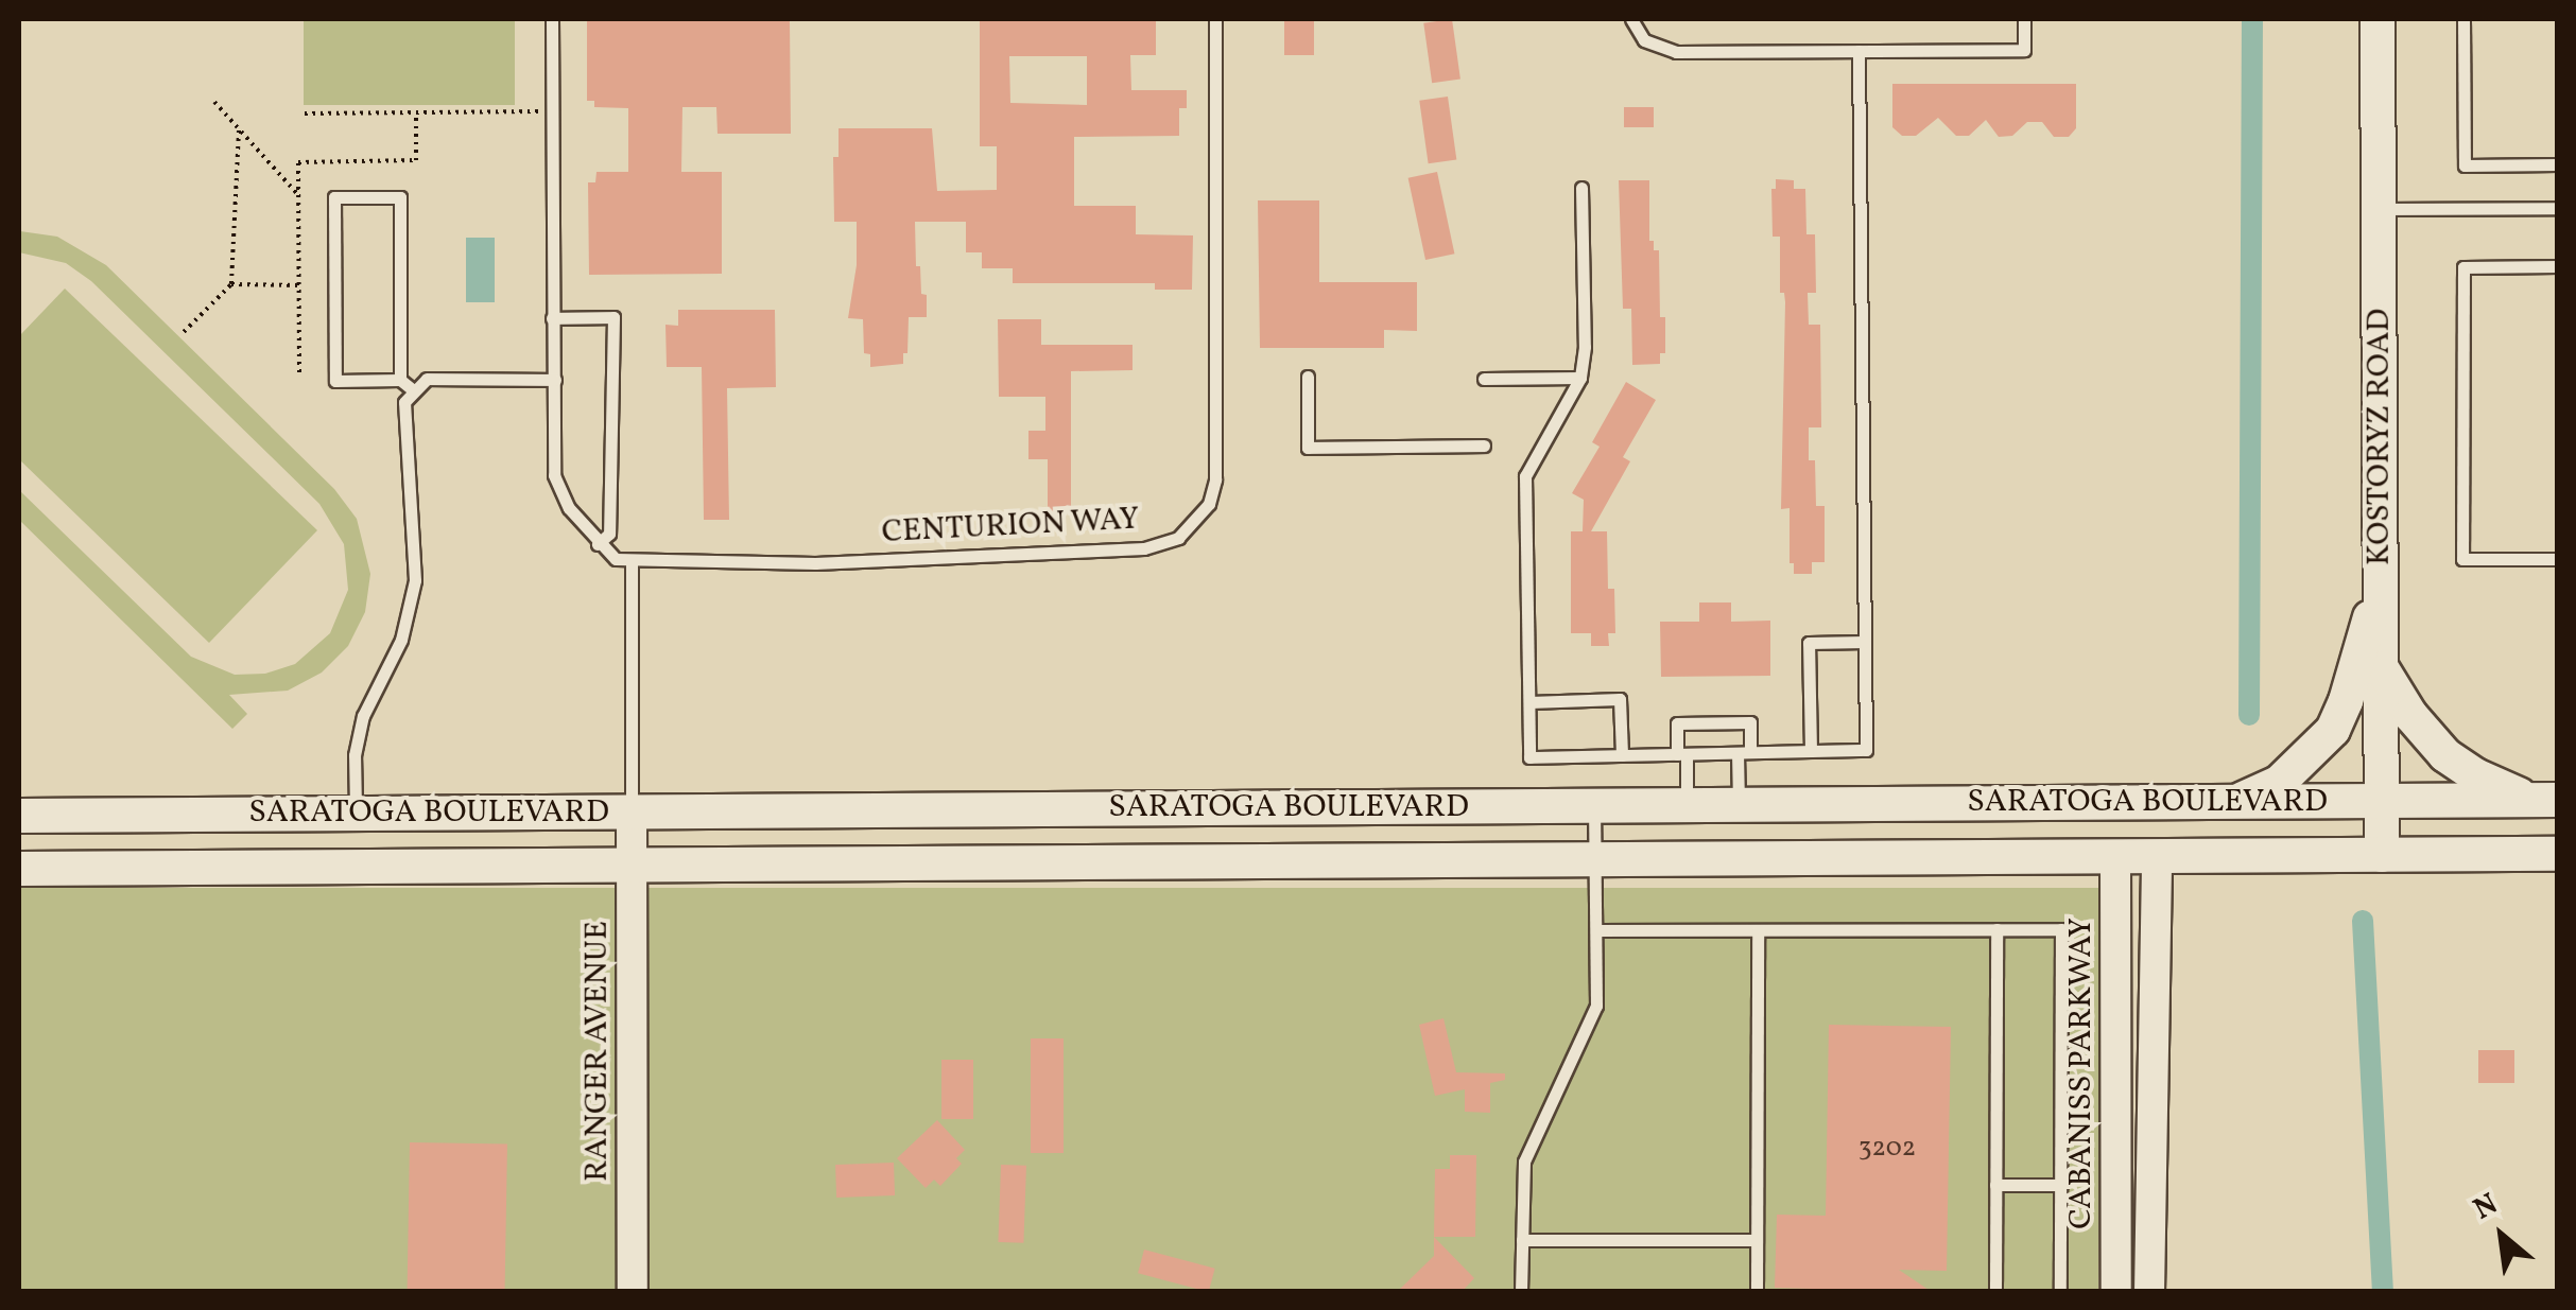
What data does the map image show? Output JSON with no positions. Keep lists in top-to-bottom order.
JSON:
{
  "streets": {
    "main road": ["KOSTORYZ ROAD", "SARATOGA BOULEVARD"],
    "street": ["RANGER AVENUE", "CABANISS PARKWAY"],
    "lane": ["CENTURION WAY"]
  },
  "crossings": [
    ["KOSTORYZ ROAD", "SARATOGA BOULEVARD"],
    ["SARATOGA BOULEVARD", "RANGER AVENUE"],
    ["SARATOGA BOULEVARD", "CABANISS PARKWAY"]
  ],
  "house_numbers": ["3202"],
  "north": "top left"
}
